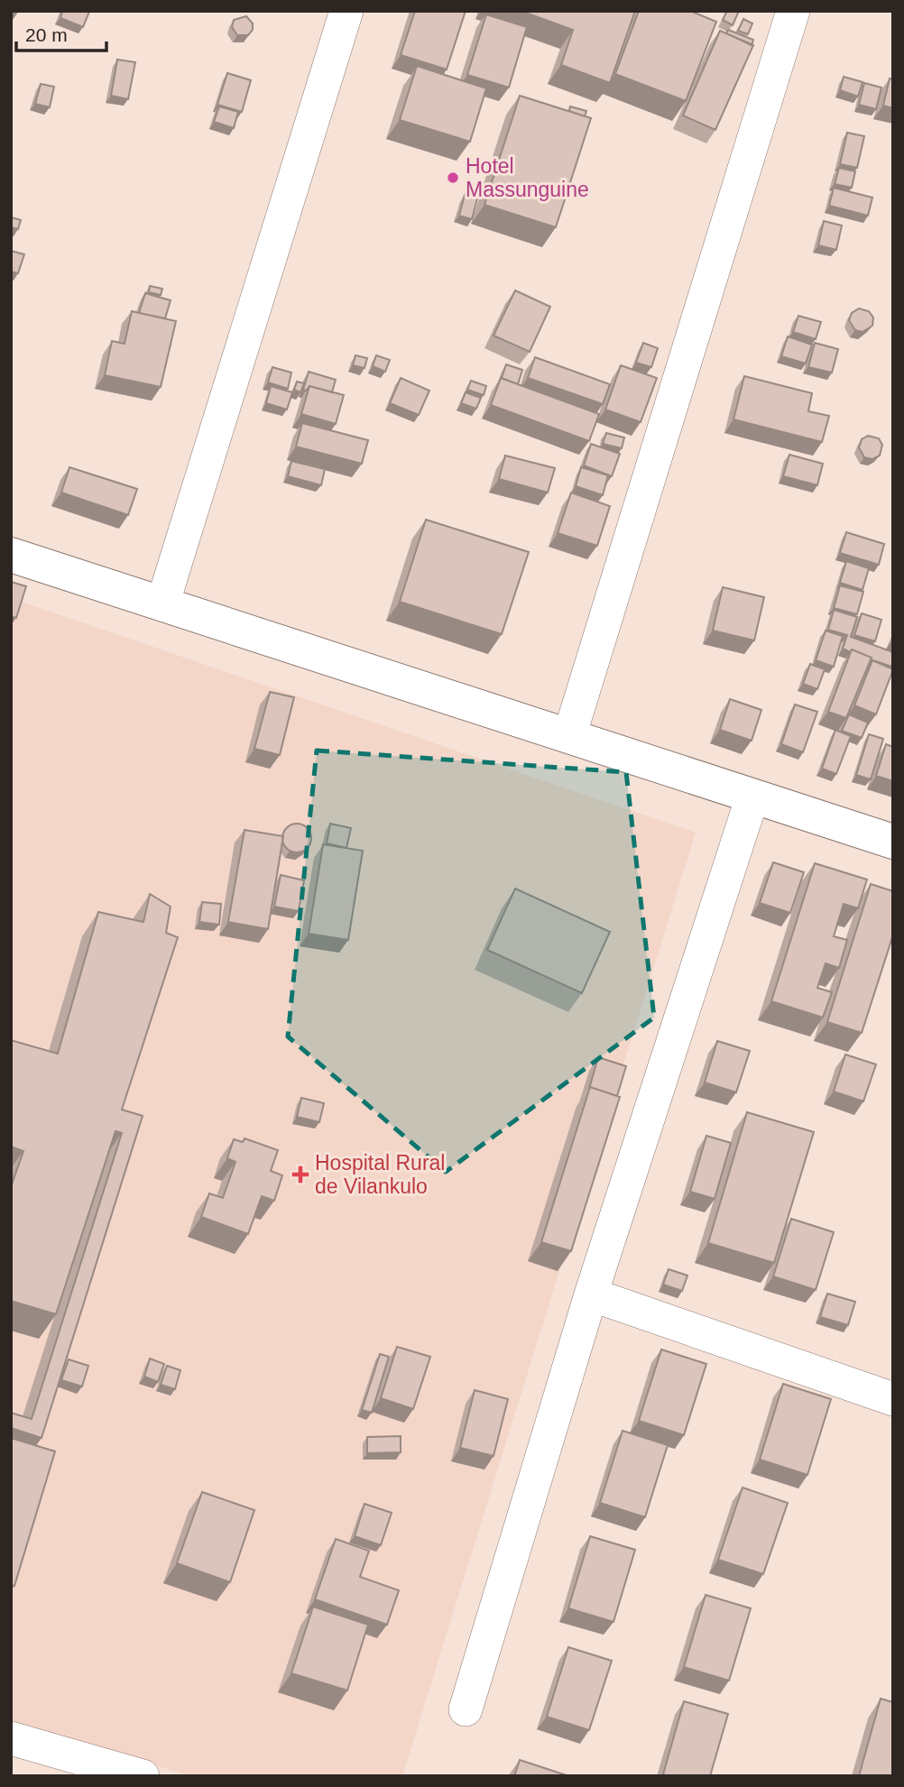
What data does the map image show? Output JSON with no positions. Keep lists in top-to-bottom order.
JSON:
{
  "places": {
    "other": ["Hotel Massunguine"],
    "health": ["Hospital Rural de Vilankulo"]
  },
  "scale_bar": "20 m"
}
